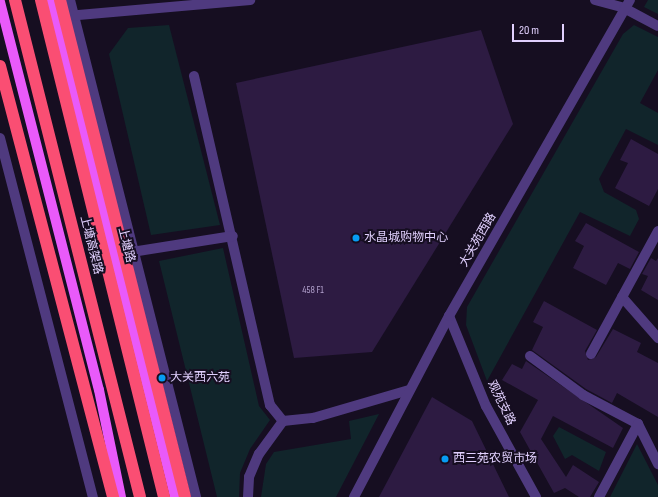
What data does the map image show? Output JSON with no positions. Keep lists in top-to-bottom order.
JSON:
{
  "streets": {
    "highway": ["上塘高架路"],
    "main road": ["上塘路"],
    "street": ["大关苑西路", "观苑支路"]
  },
  "crossings": [
    ["大关苑西路", "观苑支路"]
  ],
  "places": ["水晶城购物中心", "大关西六苑", "西三苑农贸市场"],
  "house_numbers": ["458 F1"],
  "scale_bar": "20 m"
}
